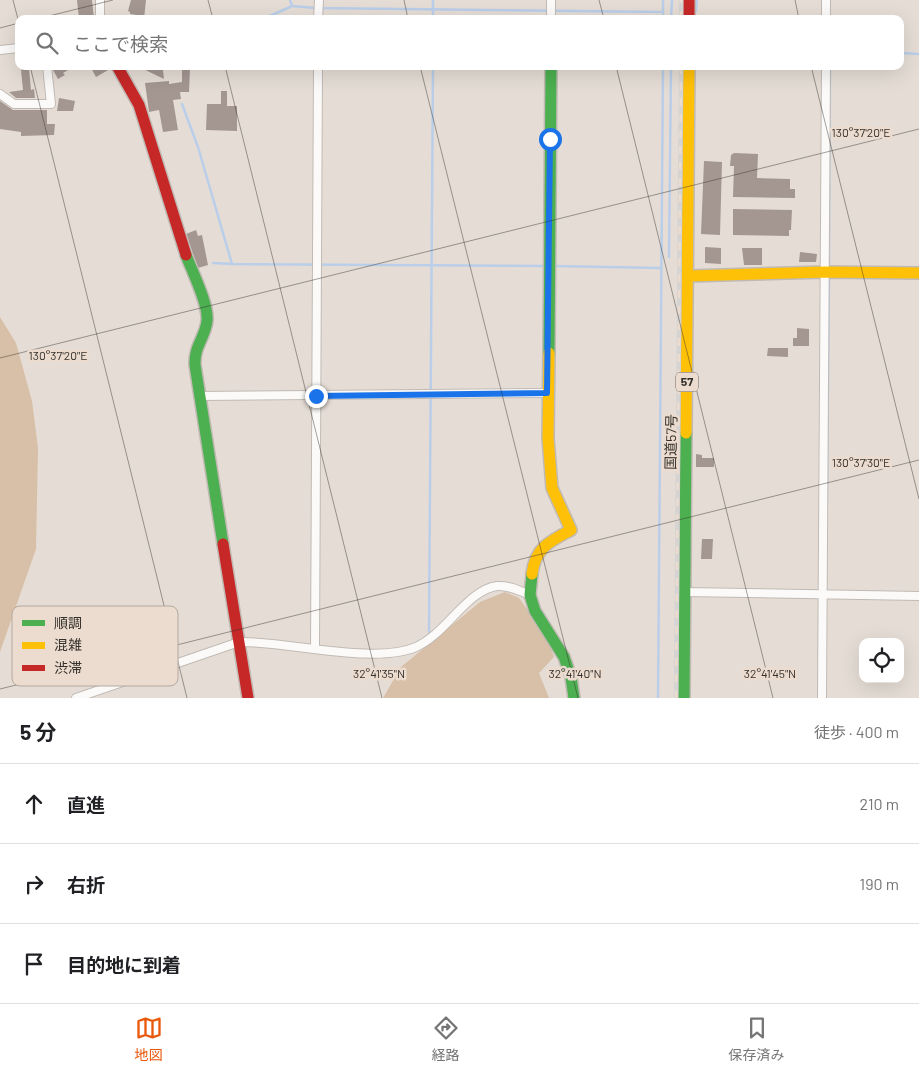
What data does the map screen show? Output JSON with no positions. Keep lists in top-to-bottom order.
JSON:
{
  "streets": {
    "main road": ["57", "国道57号"]
  },
  "legend": ["順調", "混雑", "渋滞"],
  "page": {
    "search": "ここで検索",
    "heading": ["5 分", "徒歩 · 400 m"],
    "list": [
      ["直進", "210 m"],
      ["右折", "190 m"],
      "目的地に到着"
    ],
    "nav": ["地図", "経路", "保存済み"]
  },
  "coordinates": [
    "130°37'20\"E",
    "130°37'30\"E",
    "32°41'35\"N",
    "32°41'40\"N",
    "32°41'45\"N"
  ]
}
